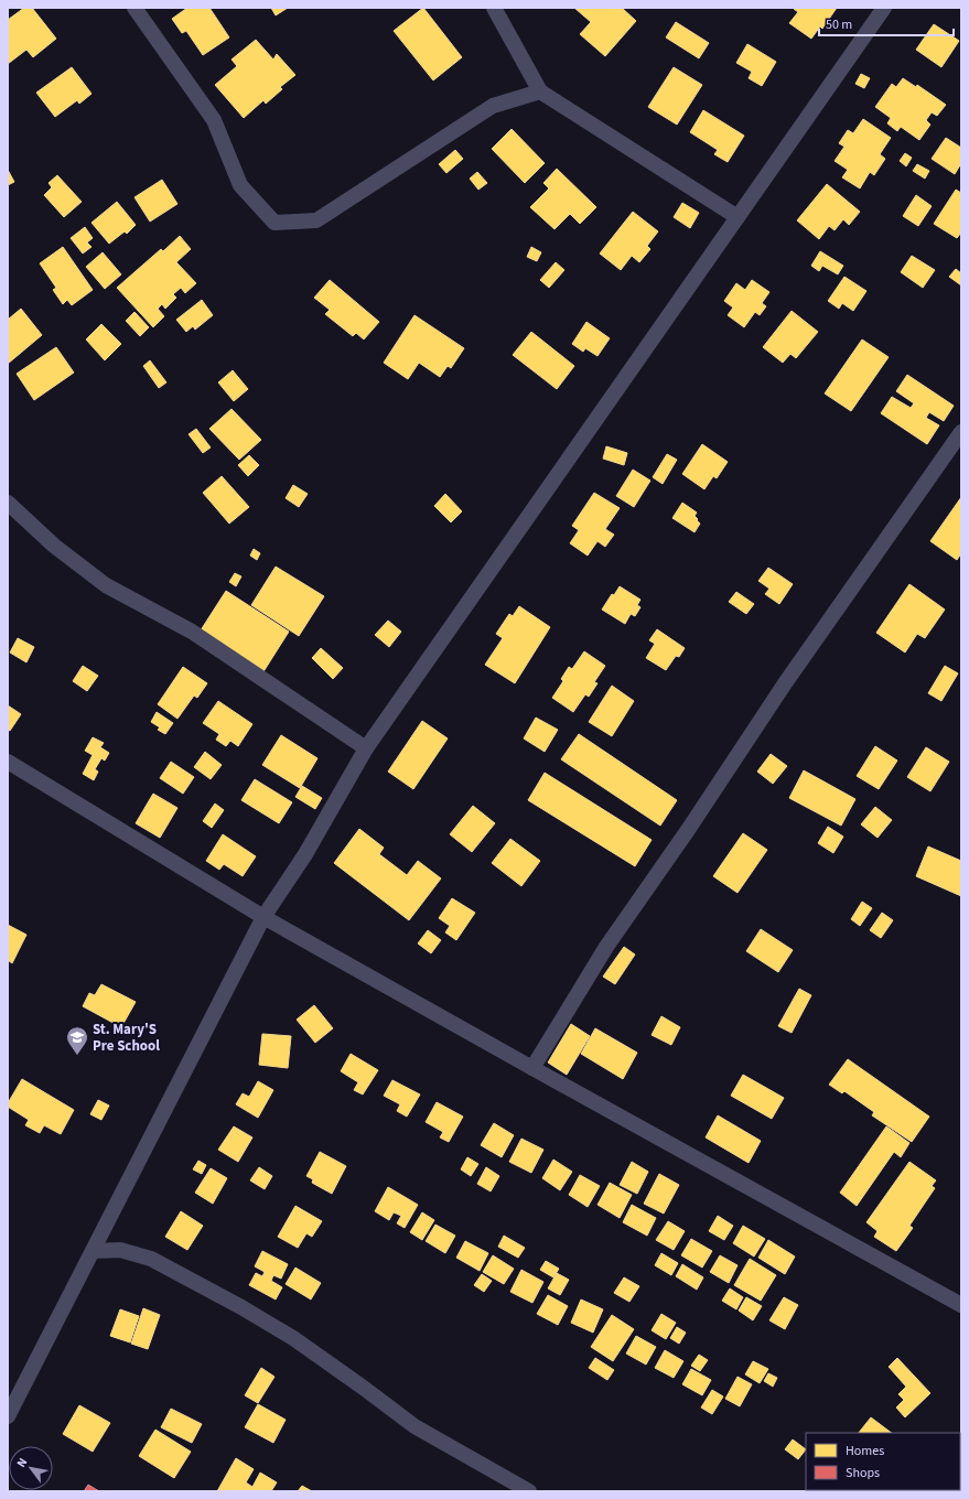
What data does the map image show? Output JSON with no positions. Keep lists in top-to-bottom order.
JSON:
{
  "places": {
    "school or university": ["St. Mary'S Pre School"]
  },
  "legend": ["Homes", "Shops"],
  "scale_bar": "50 m",
  "north": "top left"
}
